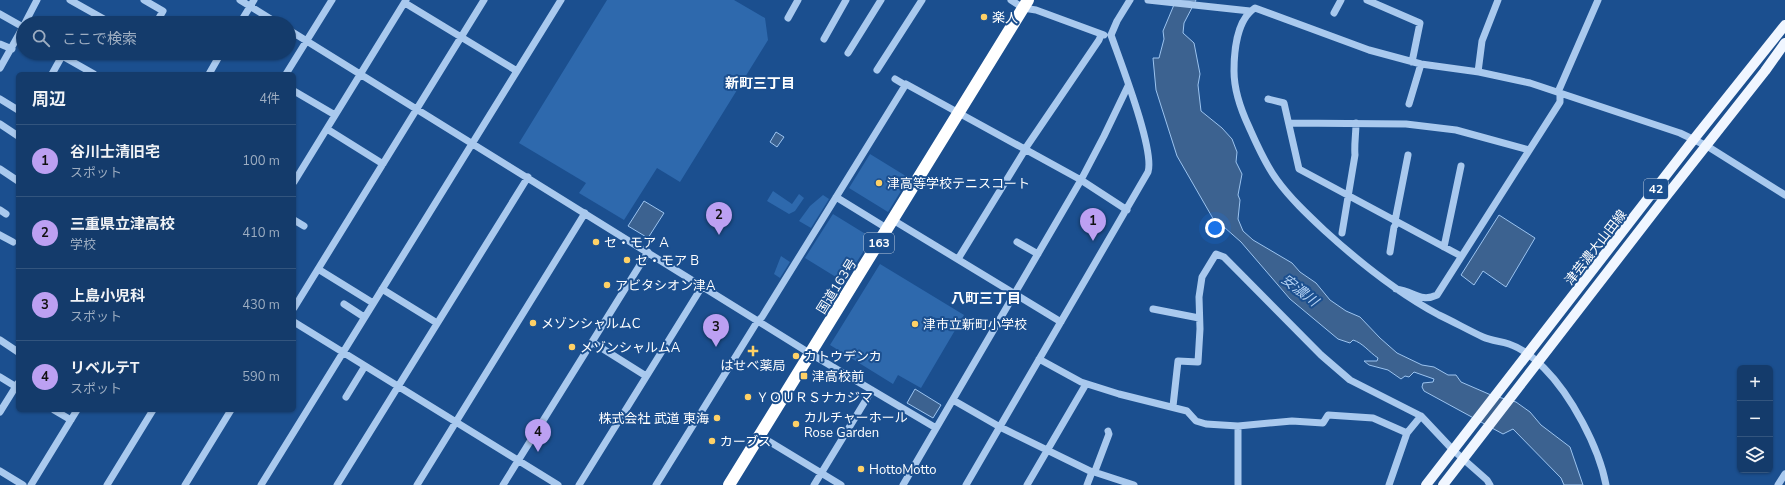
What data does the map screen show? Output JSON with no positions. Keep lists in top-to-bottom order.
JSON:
{
  "streets": {
    "highway": ["163", "国道163号"],
    "main road": ["42", "津芸濃大山田線"]
  },
  "districts": ["新町三丁目", "八町三丁目"],
  "water": ["安濃川"],
  "places": {
    "other": [
      "楽人",
      "津高等学校テニスコート",
      "セ・モア A",
      "セ・モア B",
      "アビタシオン津A",
      "メゾンシャルムC",
      "津市立新町小学校",
      "メゾンシャルムA",
      "カトウデンカ",
      "ＹＯＵＲＳナカジマ",
      "株式会社 武道 東海",
      "カルチャーホール Rose Garden",
      "カーブス",
      "HottoMotto"
    ],
    "health": ["はせべ薬局"],
    "transit": ["津高校前"]
  },
  "page": {
    "search": "ここで検索",
    "heading": ["周辺", "4件"],
    "list": [
      {
        "mark": "1",
        "name": "谷川士清旧宅",
        "note": "スポット",
        "value": "100 m"
      },
      {
        "mark": "2",
        "name": "三重県立津高校",
        "note": "学校",
        "value": "410 m"
      },
      {
        "mark": "3",
        "name": "上島小児科",
        "note": "スポット",
        "value": "430 m"
      },
      {
        "mark": "4",
        "name": "リベルテT",
        "note": "スポット",
        "value": "590 m"
      }
    ],
    "pins": [
      "2",
      "1",
      "3",
      "4"
    ],
    "map_buttons": ["+", "−"]
  }
}
